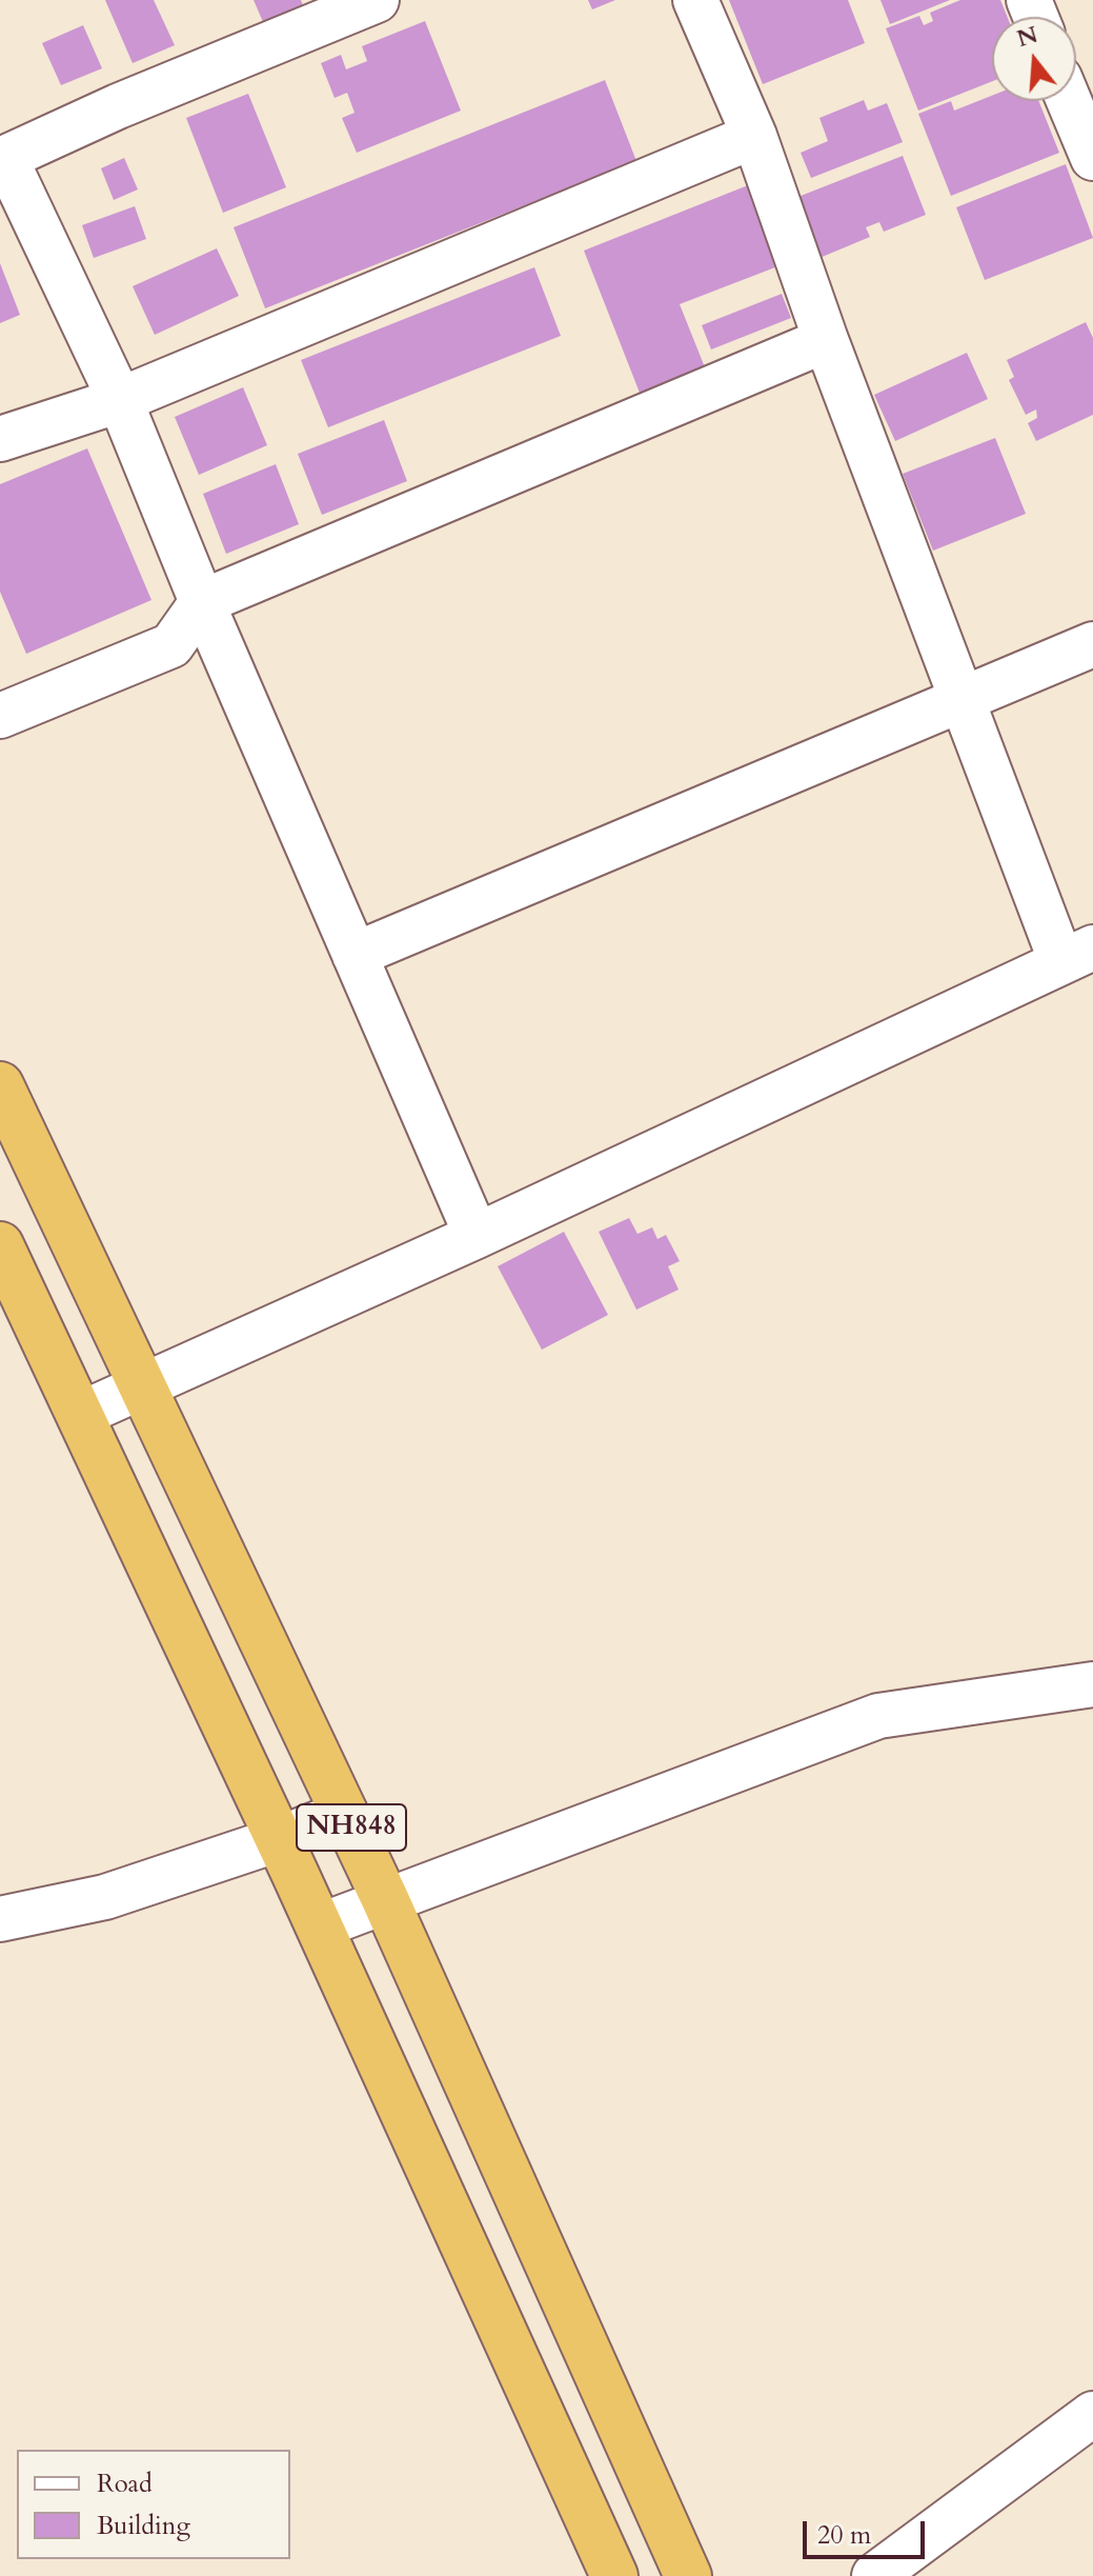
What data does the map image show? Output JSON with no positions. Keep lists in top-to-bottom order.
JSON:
{
  "streets": {
    "highway": ["NH848"]
  },
  "legend": ["Road", "Building"],
  "scale_bar": "20 m",
  "north": "top"
}
